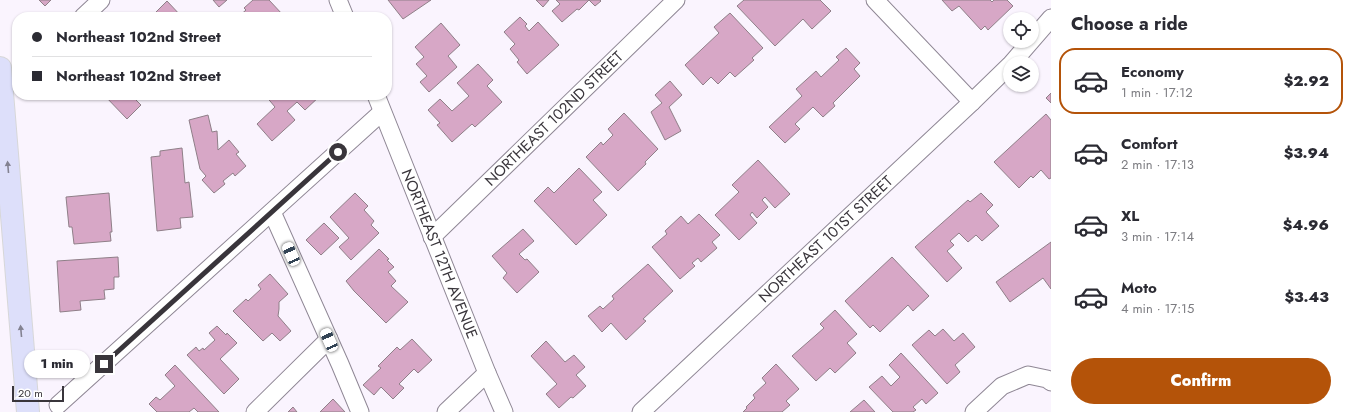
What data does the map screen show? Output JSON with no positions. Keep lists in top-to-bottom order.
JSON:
{
  "streets": {
    "street": ["NORTHEAST 102ND STREET", "NORTHEAST 101ST STREET", "NORTHEAST 12TH AVENUE"]
  },
  "crossings": [
    ["NORTHEAST 102ND STREET", "NORTHEAST 12TH AVENUE"]
  ],
  "scale_bar": "20 m",
  "page": {
    "heading": "Choose a ride",
    "banner": ["Northeast 102nd Street", "Northeast 102nd Street"],
    "list": [
      {
        "name": "Economy",
        "note": "1 min · 17:12",
        "value": "$2.92"
      },
      {
        "name": "Comfort",
        "note": "2 min · 17:13",
        "value": "$3.94"
      },
      {
        "name": "XL",
        "note": "3 min · 17:14",
        "value": "$4.96"
      },
      {
        "name": "Moto",
        "note": "4 min · 17:15",
        "value": "$3.43"
      }
    ],
    "bubble": "1 min",
    "buttons": "Confirm",
    "scale": "20 m"
  }
}
